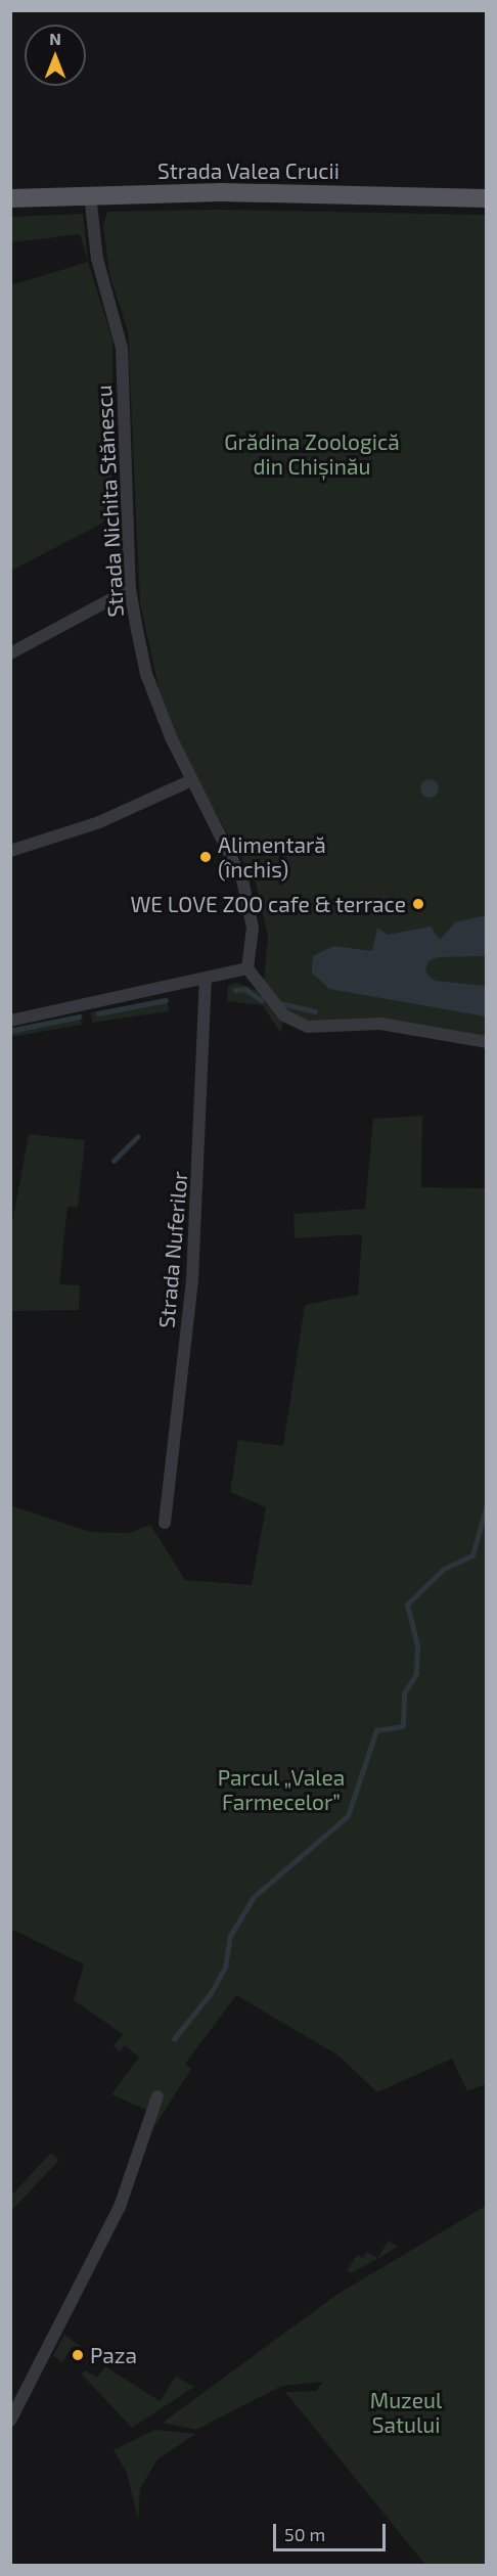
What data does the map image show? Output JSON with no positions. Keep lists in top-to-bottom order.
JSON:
{
  "streets": {
    "main road": ["Strada Valea Crucii"],
    "street": ["Strada Nichita Stănescu", "Strada Nuferilor"]
  },
  "crossings": [
    ["Strada Valea Crucii", "Strada Nichita Stănescu"]
  ],
  "parks": ["Grădina Zoologică din Chișinău", "Parcul „Valea Farmecelor”", "Muzeul Satului"],
  "places": ["Alimentară (închis)", "WE LOVE ZOO cafe & terrace", "Paza"],
  "scale_bar": "50 m",
  "north": "top"
}
